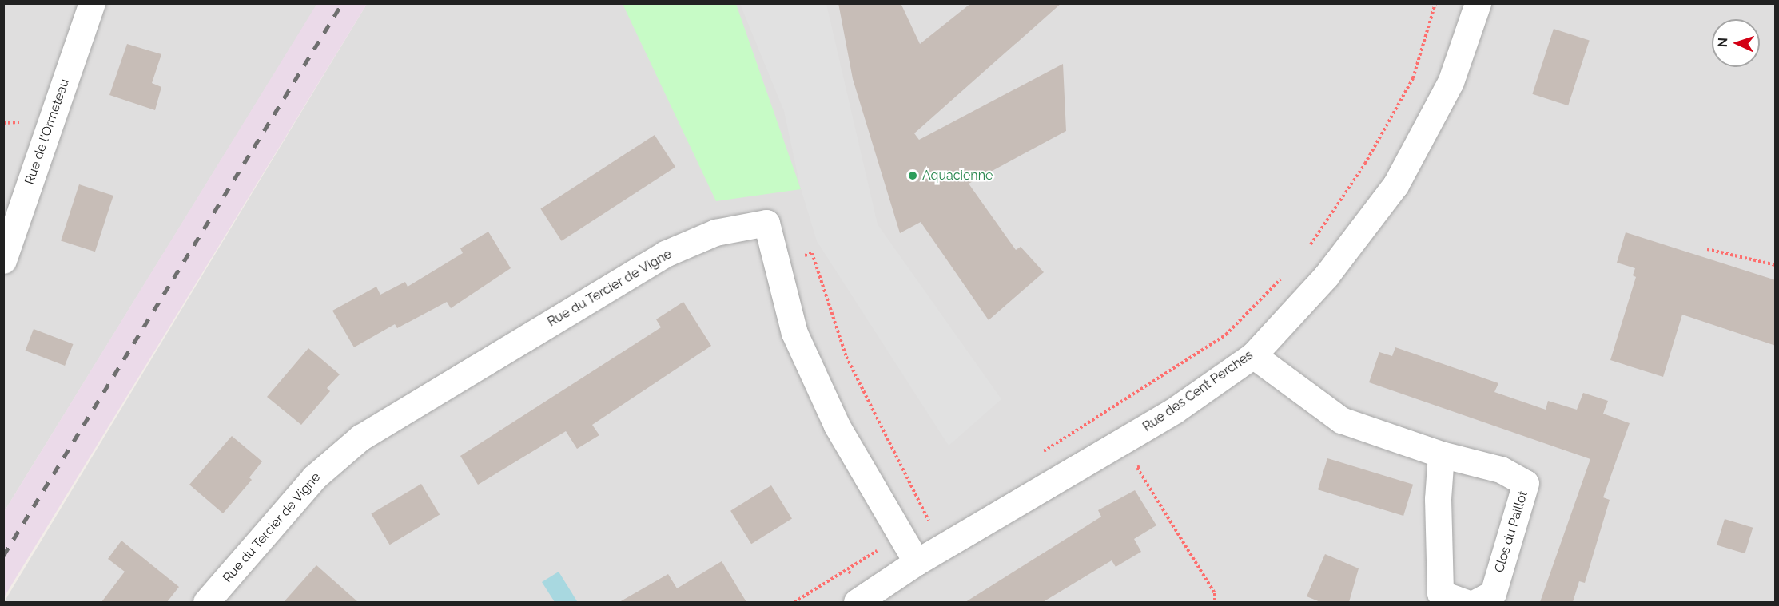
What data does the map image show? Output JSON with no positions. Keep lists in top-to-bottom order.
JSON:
{
  "streets": {
    "street": [
      "Rue de l'Ormeteau",
      "Rue du Tercier de Vigne",
      "Rue des Cent Perches",
      "Clos du Paillot"
    ]
  },
  "crossings": [
    ["Rue du Tercier de Vigne", "Rue des Cent Perches"],
    ["Rue des Cent Perches", "Clos du Paillot"]
  ],
  "places": ["Aquacienne"],
  "north": "left"
}
